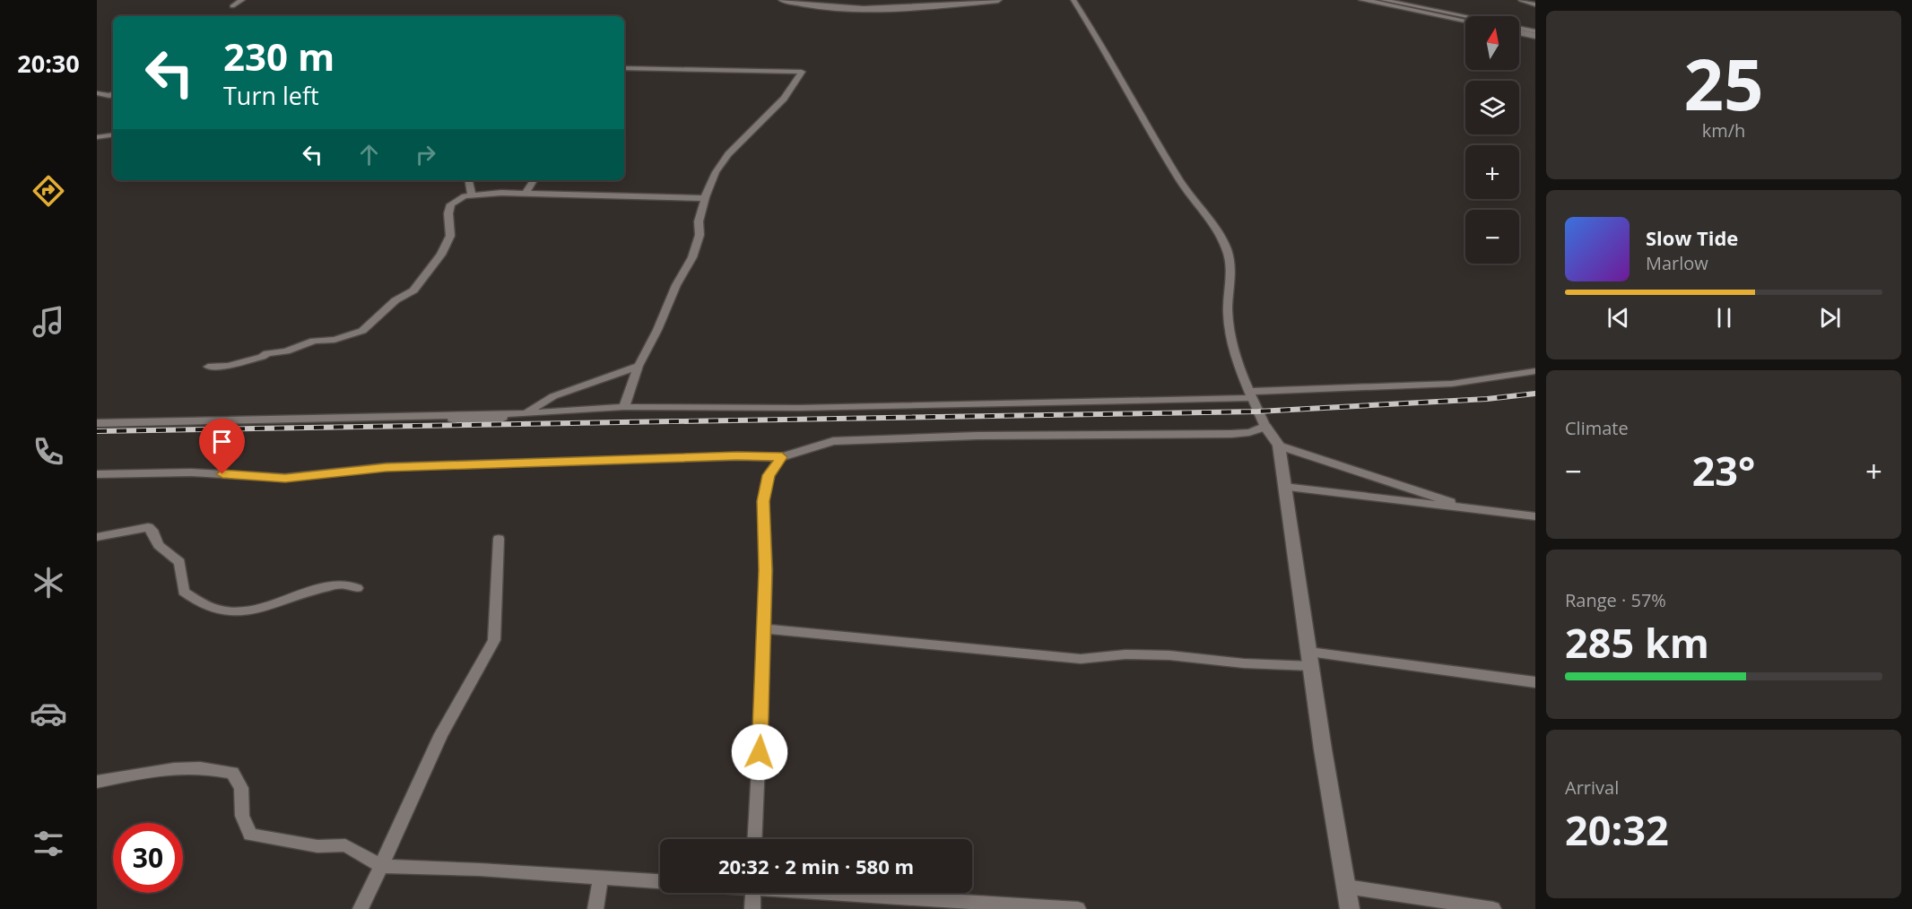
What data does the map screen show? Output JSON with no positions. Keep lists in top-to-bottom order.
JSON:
{
  "north": "top",
  "page": {
    "tabs": "20:30",
    "tile": [
      ["25", "km/h"],
      "Climate",
      ["Range · 57%", "285 km"],
      ["Arrival", "20:32"]
    ],
    "map_buttons": ["+", "−"],
    "turn": ["230 m", "Turn left"],
    "song": ["Slow Tide", "Marlow"],
    "heat": ["−", "23°", "+"],
    "limit": "30",
    "trip": "20:32 · 2 min · 580 m"
  }
}
